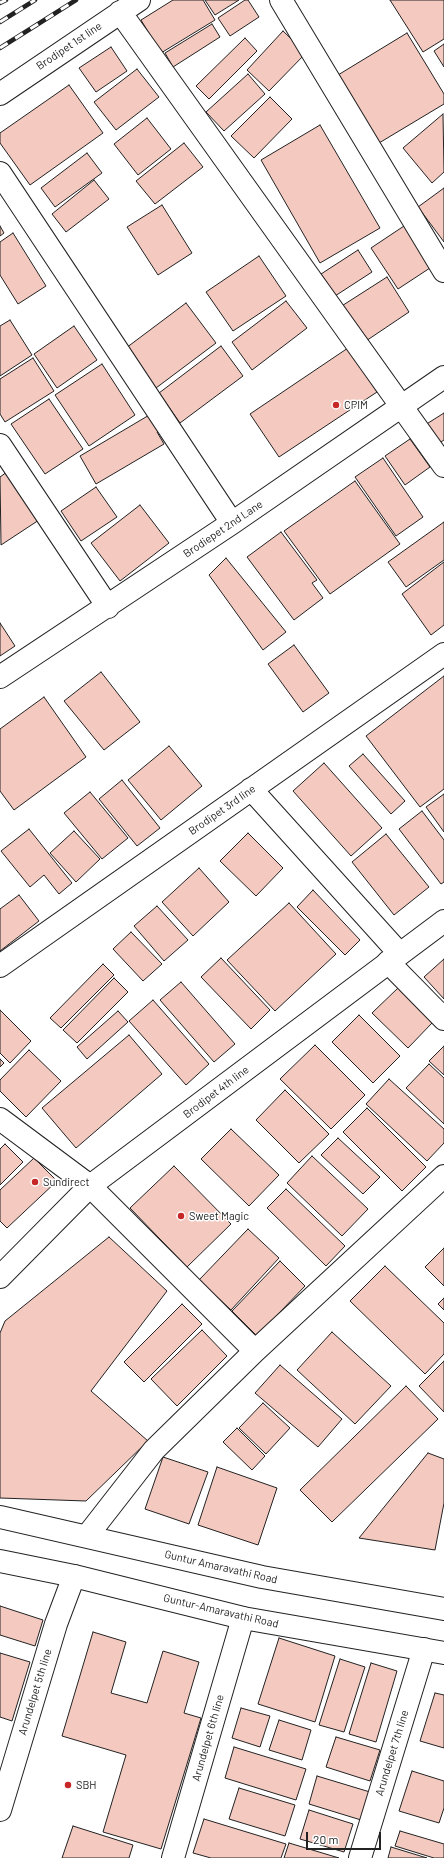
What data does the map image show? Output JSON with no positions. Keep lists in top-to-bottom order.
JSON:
{
  "streets": {
    "street": [
      "Brodipet 1st line",
      "Brodiepet 2nd Lane",
      "Brodipet 3rd line",
      "Brodipet 4th line",
      "Guntur Amaravathi Road",
      "Guntur-Amaravathi Road",
      "Arundelpet 5th line",
      "Arundelpet 6th line",
      "Arundelpet 7th line"
    ]
  },
  "crossings": [
    ["Guntur-Amaravathi Road", "Arundelpet 5th line"],
    ["Guntur-Amaravathi Road", "Arundelpet 6th line"],
    ["Guntur-Amaravathi Road", "Arundelpet 7th line"]
  ],
  "places": [
    "CPIM",
    "Sundirect",
    "Sweet Magic",
    "SBH"
  ],
  "scale_bar": "20 m"
}
